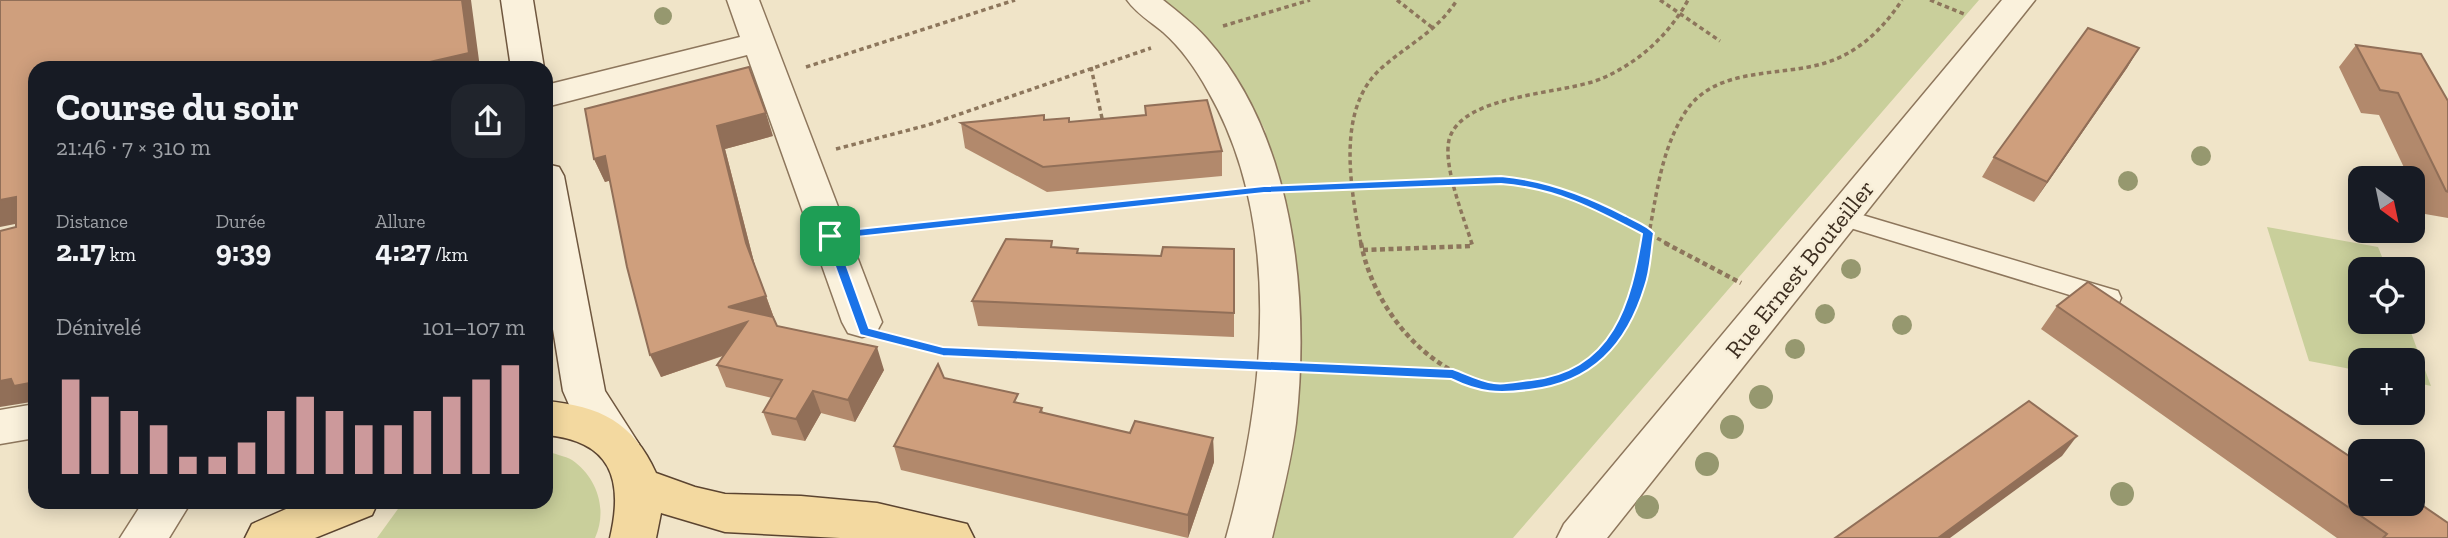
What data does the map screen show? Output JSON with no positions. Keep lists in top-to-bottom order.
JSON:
{
  "streets": {
    "street": ["Rue Ernest Bouteiller"]
  },
  "north": "bottom right",
  "page": {
    "heading": ["Course du soir", "21:46 · 7 × 310 m"],
    "map_buttons": ["+", "−"],
    "stats": [
      ["Distance", "2.17 km"],
      ["Durée", "9:39"],
      ["Allure", "4:27 /km"]
    ],
    "chart": ["Dénivelé", "101–107 m"]
  }
}
